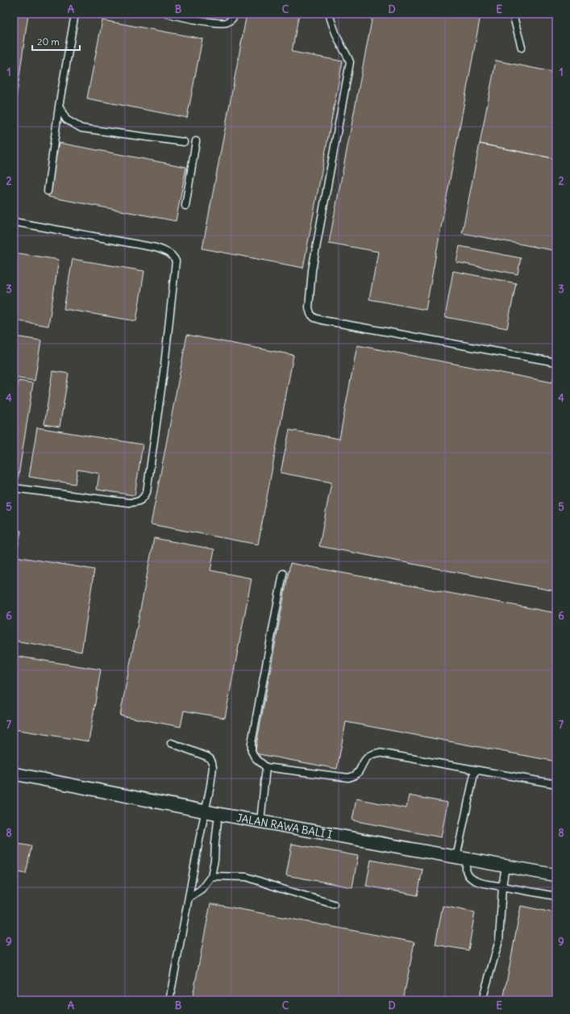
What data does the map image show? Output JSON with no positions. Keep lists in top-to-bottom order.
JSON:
{
  "streets": {
    "street": ["JALAN RAWA BALI I"]
  },
  "scale_bar": "20 m",
  "grid": {
    "columns": [
      "A",
      "B",
      "C",
      "D",
      "E"
    ],
    "rows": [
      "1",
      "2",
      "3",
      "4",
      "5",
      "6",
      "7",
      "8",
      "9"
    ]
  }
}
